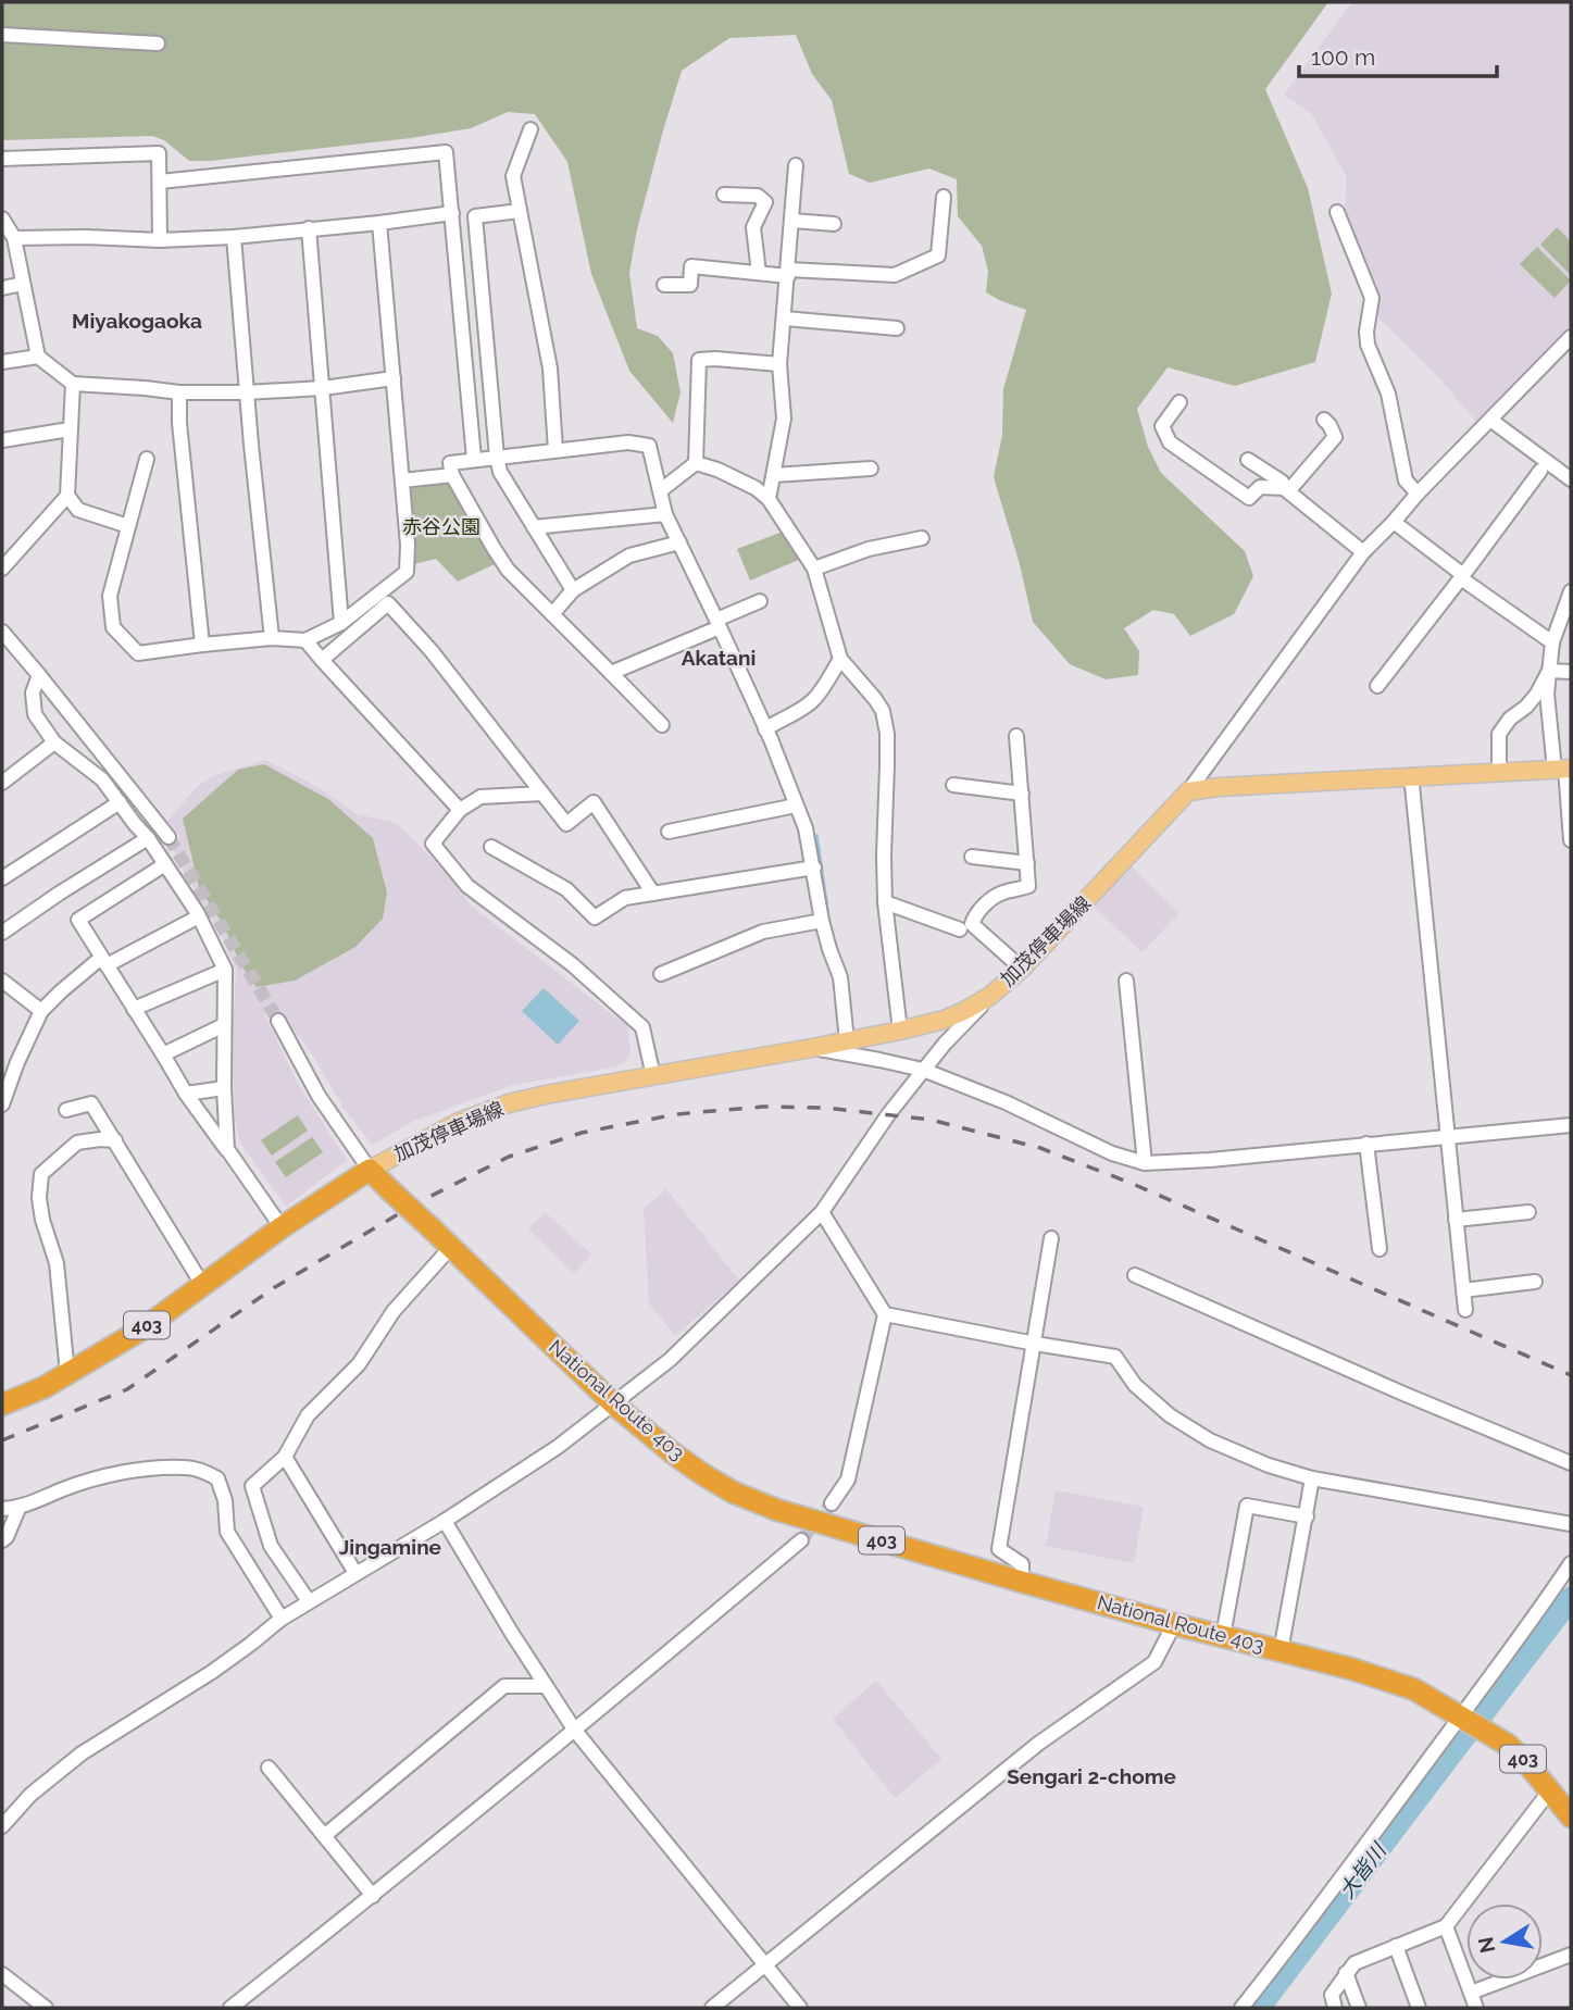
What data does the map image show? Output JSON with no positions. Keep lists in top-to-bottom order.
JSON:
{
  "streets": {
    "highway": ["403", "National Route 403"],
    "main road": ["加茂停車場線"]
  },
  "crossings": [
    ["加茂停車場線", "403"],
    ["加茂停車場線", "National Route 403"],
    ["403", "National Route 403"]
  ],
  "districts": [
    "Miyakogaoka",
    "Akatani",
    "Jingamine",
    "Sengari 2-chome"
  ],
  "water": ["大皆川"],
  "parks": ["赤谷公園"],
  "scale_bar": "100 m",
  "north": "left"
}
